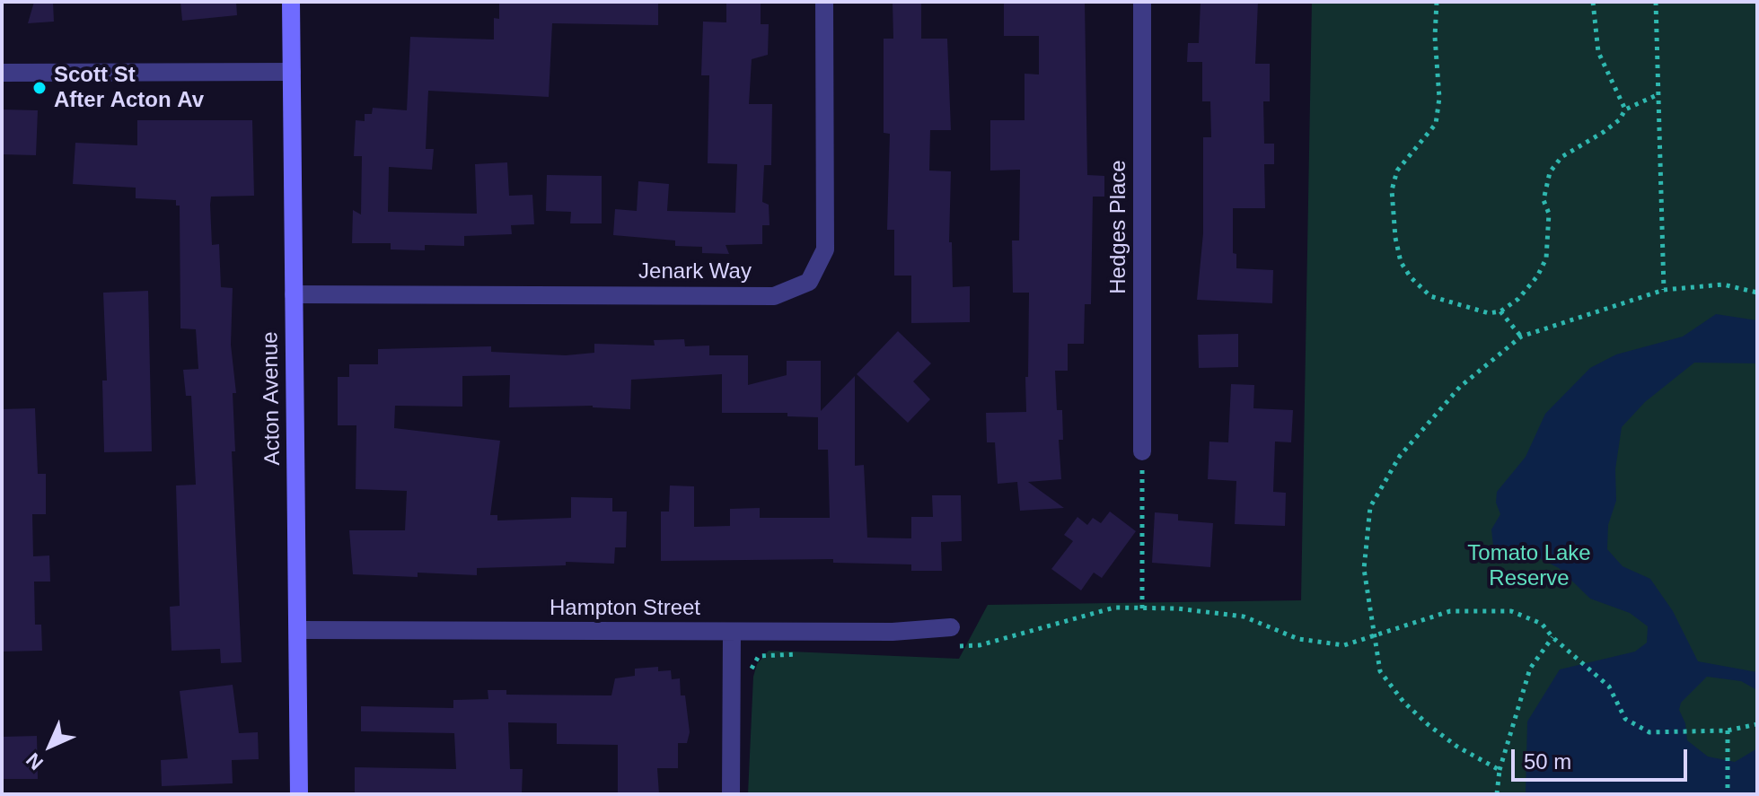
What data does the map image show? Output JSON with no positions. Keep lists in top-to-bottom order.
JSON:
{
  "streets": {
    "street": [
      "Hedges Place",
      "Jenark Way",
      "Acton Avenue",
      "Hampton Street"
    ]
  },
  "crossings": [
    ["Jenark Way", "Acton Avenue"],
    ["Acton Avenue", "Hampton Street"]
  ],
  "parks": ["Tomato Lake Reserve"],
  "places": ["Scott St After Acton Av"],
  "scale_bar": "50 m",
  "north": "bottom left"
}
